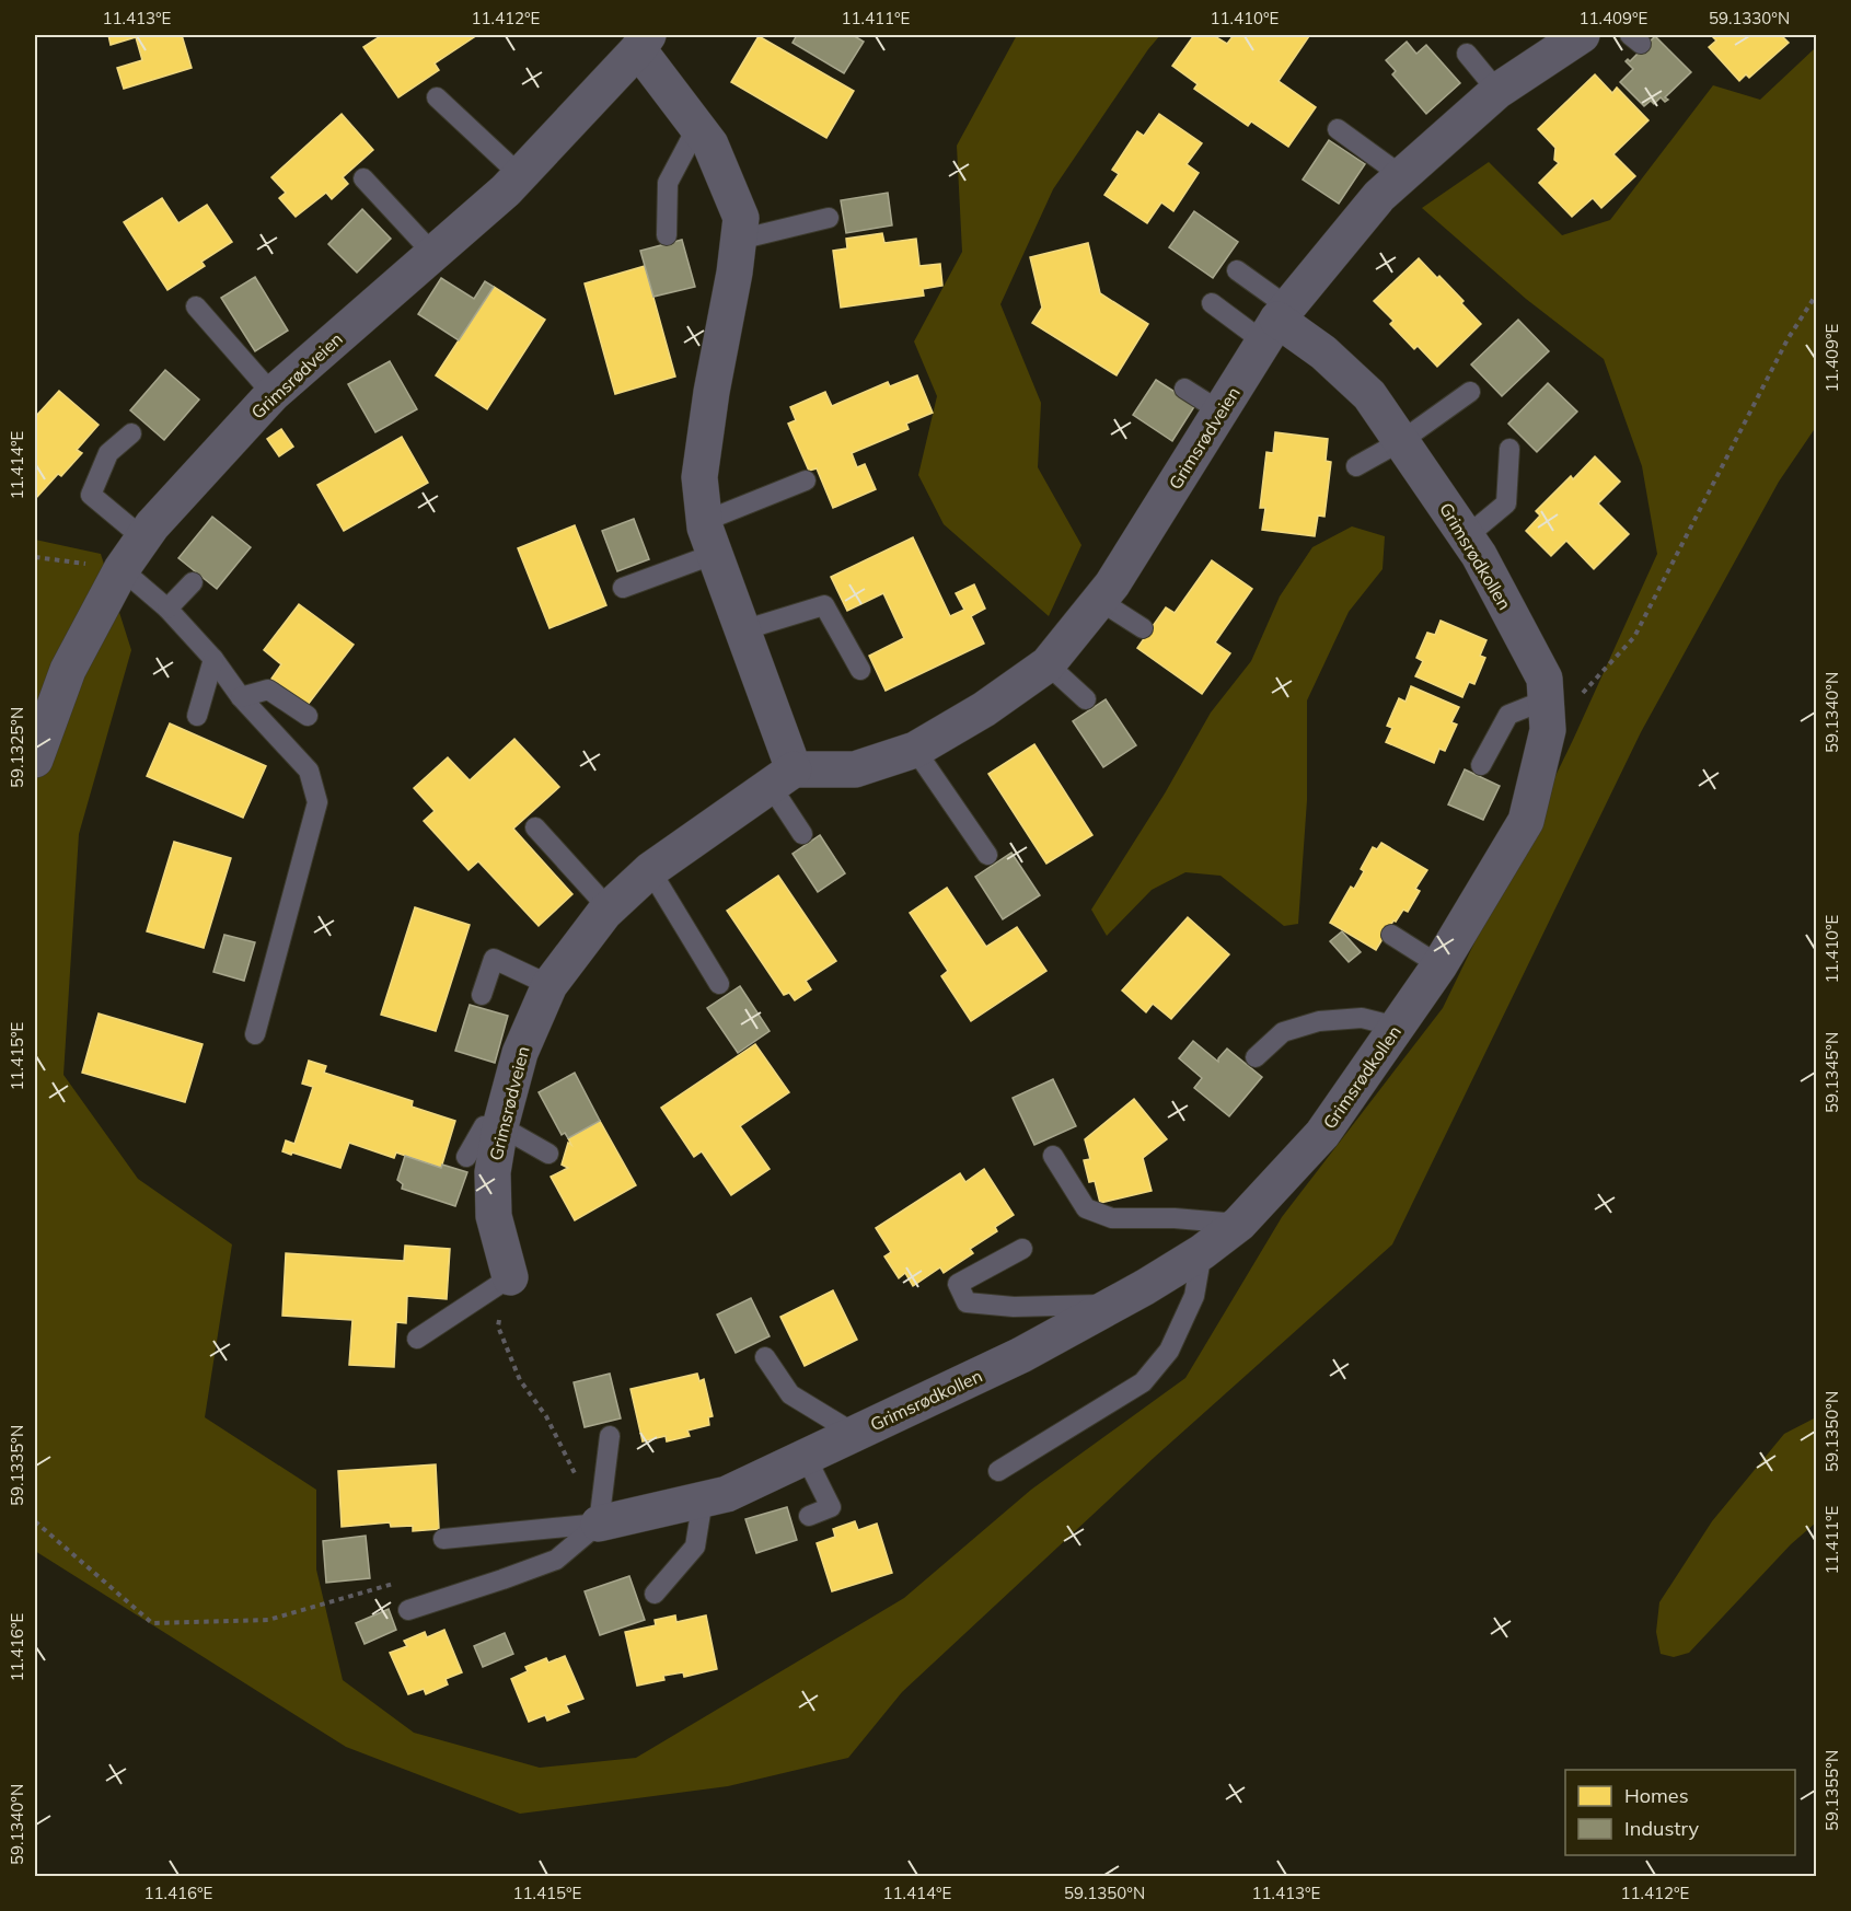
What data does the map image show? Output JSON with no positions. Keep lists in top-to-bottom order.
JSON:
{
  "streets": {
    "street": ["Grimsrødveien", "Grimsrødkollen"]
  },
  "crossings": [
    ["Grimsrødveien", "Grimsrødkollen"]
  ],
  "legend": ["Homes", "Industry"],
  "coordinates": [
    "11.413°E",
    "11.412°E",
    "11.411°E",
    "11.410°E",
    "11.409°E",
    "59.1330°N",
    "11.414°E",
    "59.1340°N",
    "59.1325°N",
    "11.415°E",
    "59.1345°N",
    "59.1350°N",
    "59.1335°N",
    "11.416°E",
    "59.1355°N"
  ]
}
